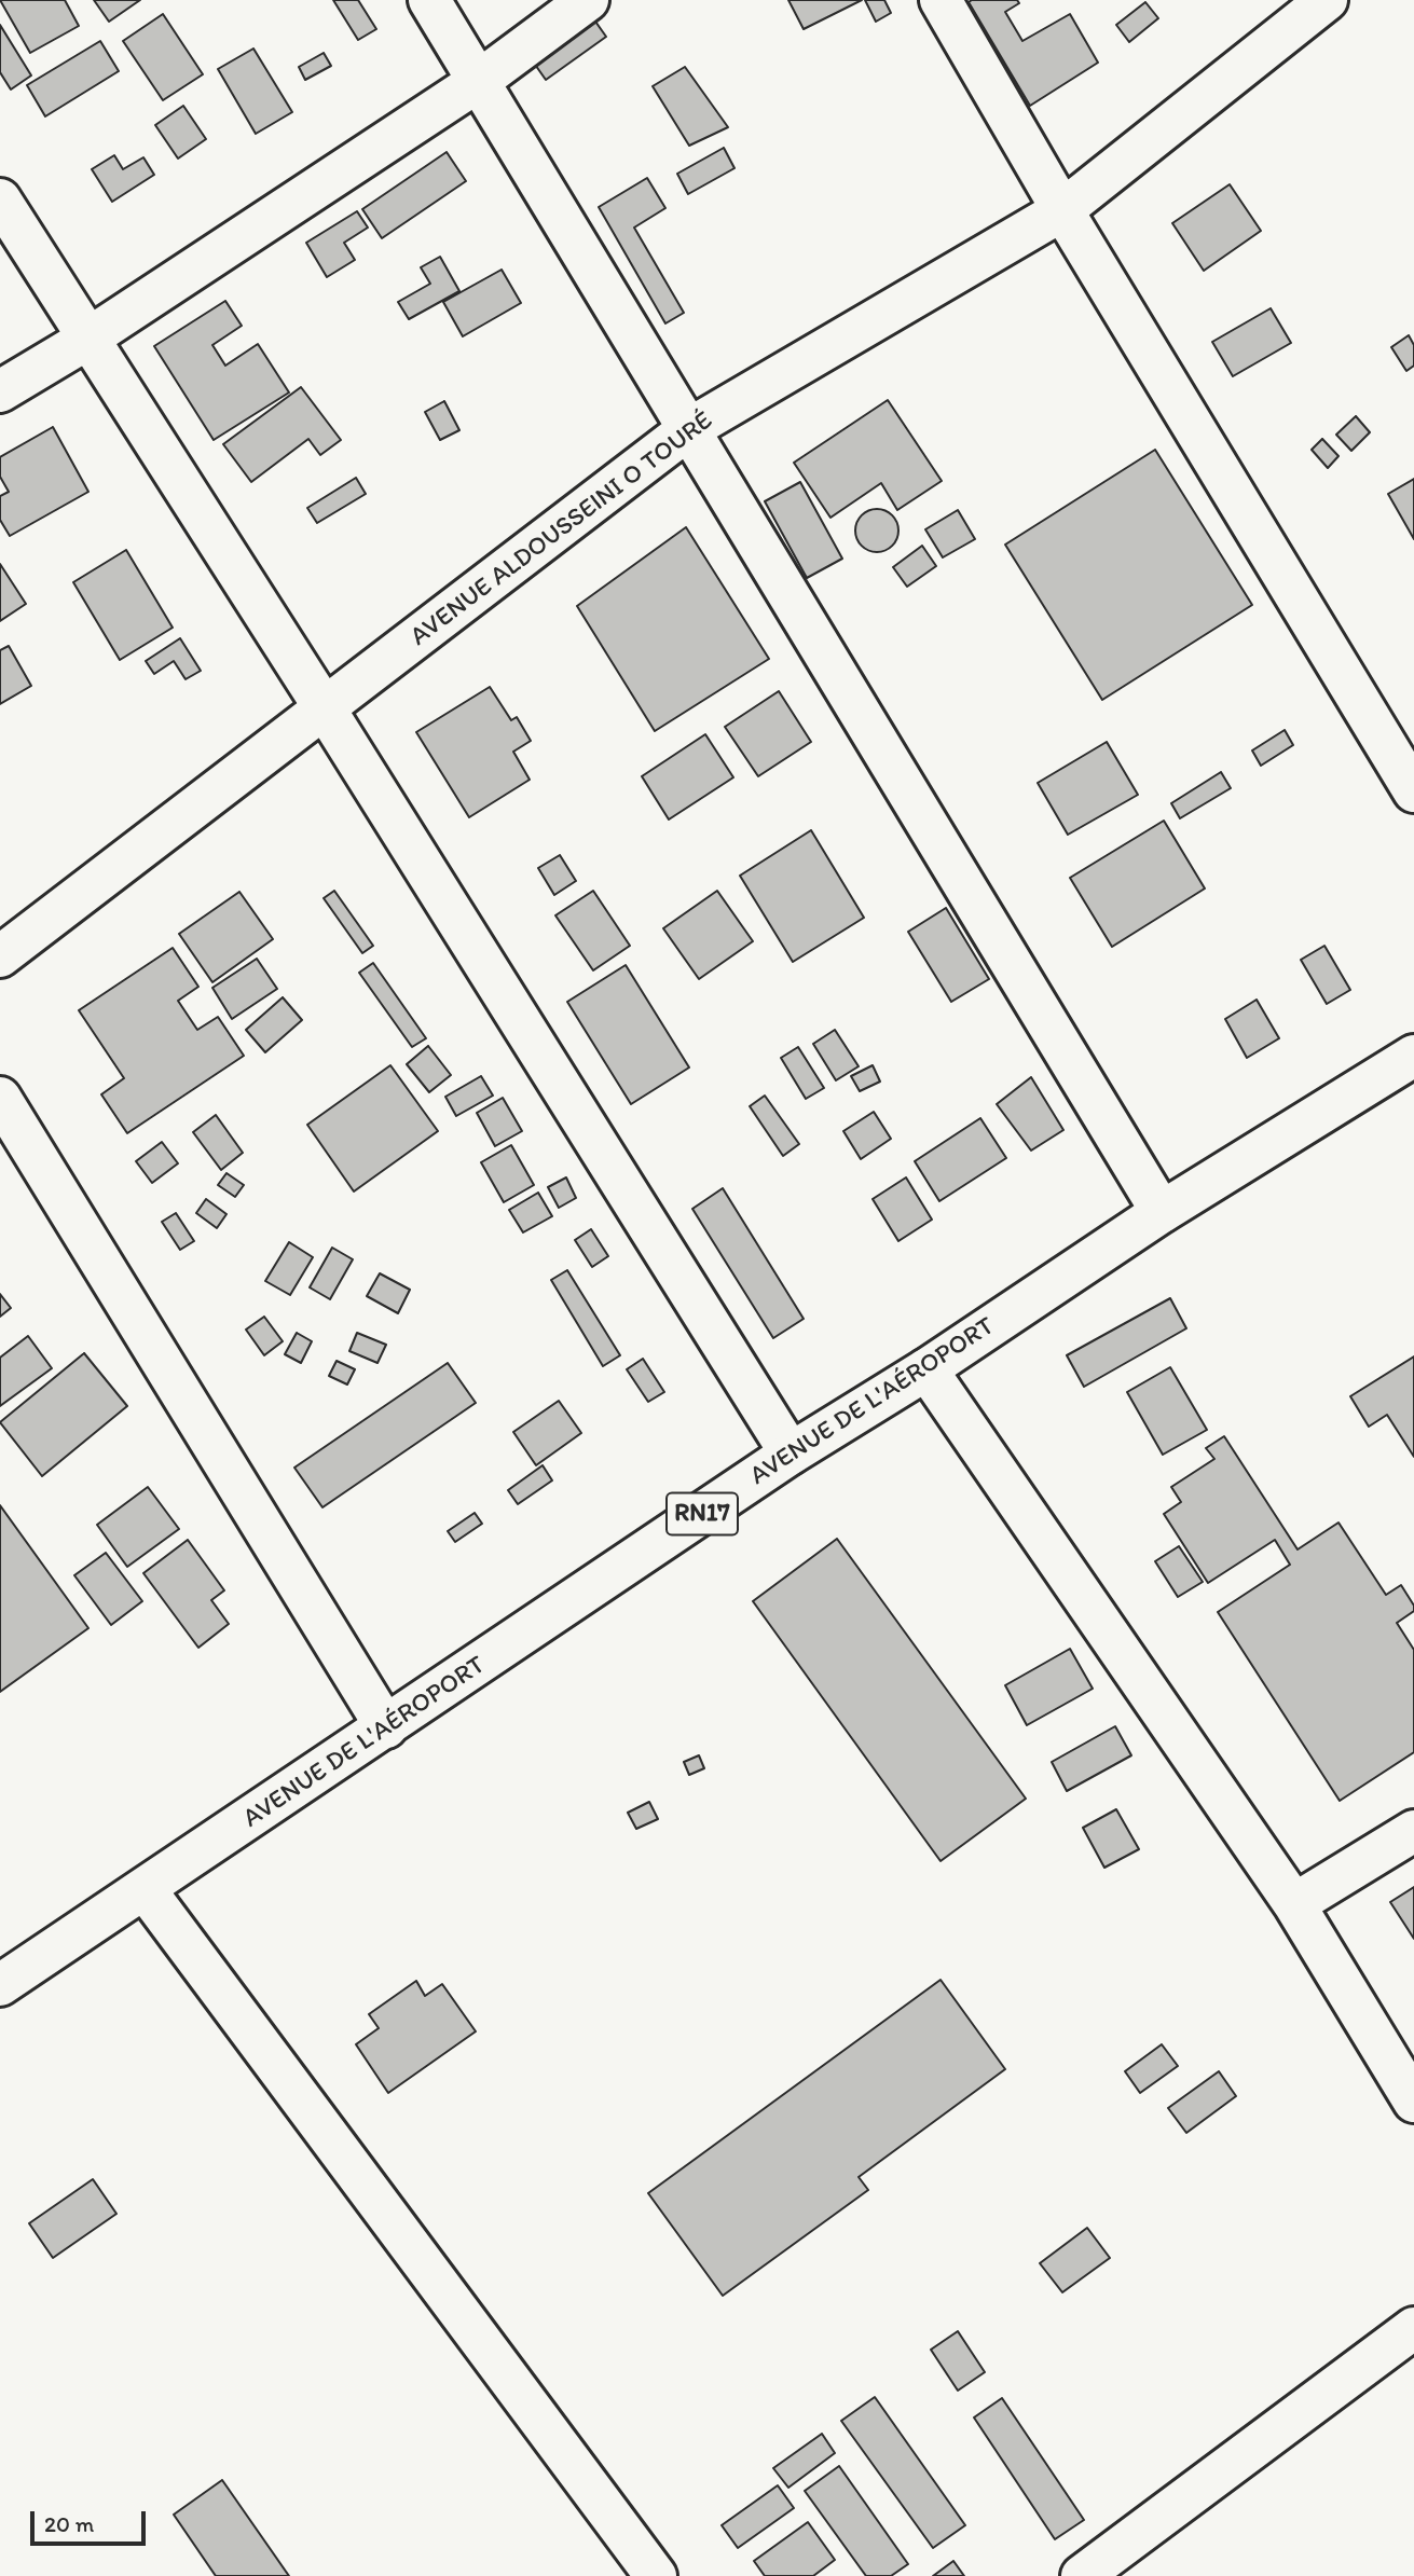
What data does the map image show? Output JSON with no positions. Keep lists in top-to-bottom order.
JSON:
{
  "streets": {
    "street": ["AVENUE ALDOUSSEINI O TOURÉ", "AVENUE DE L'AÉROPORT", "RN17"]
  },
  "scale_bar": "20 m"
}
